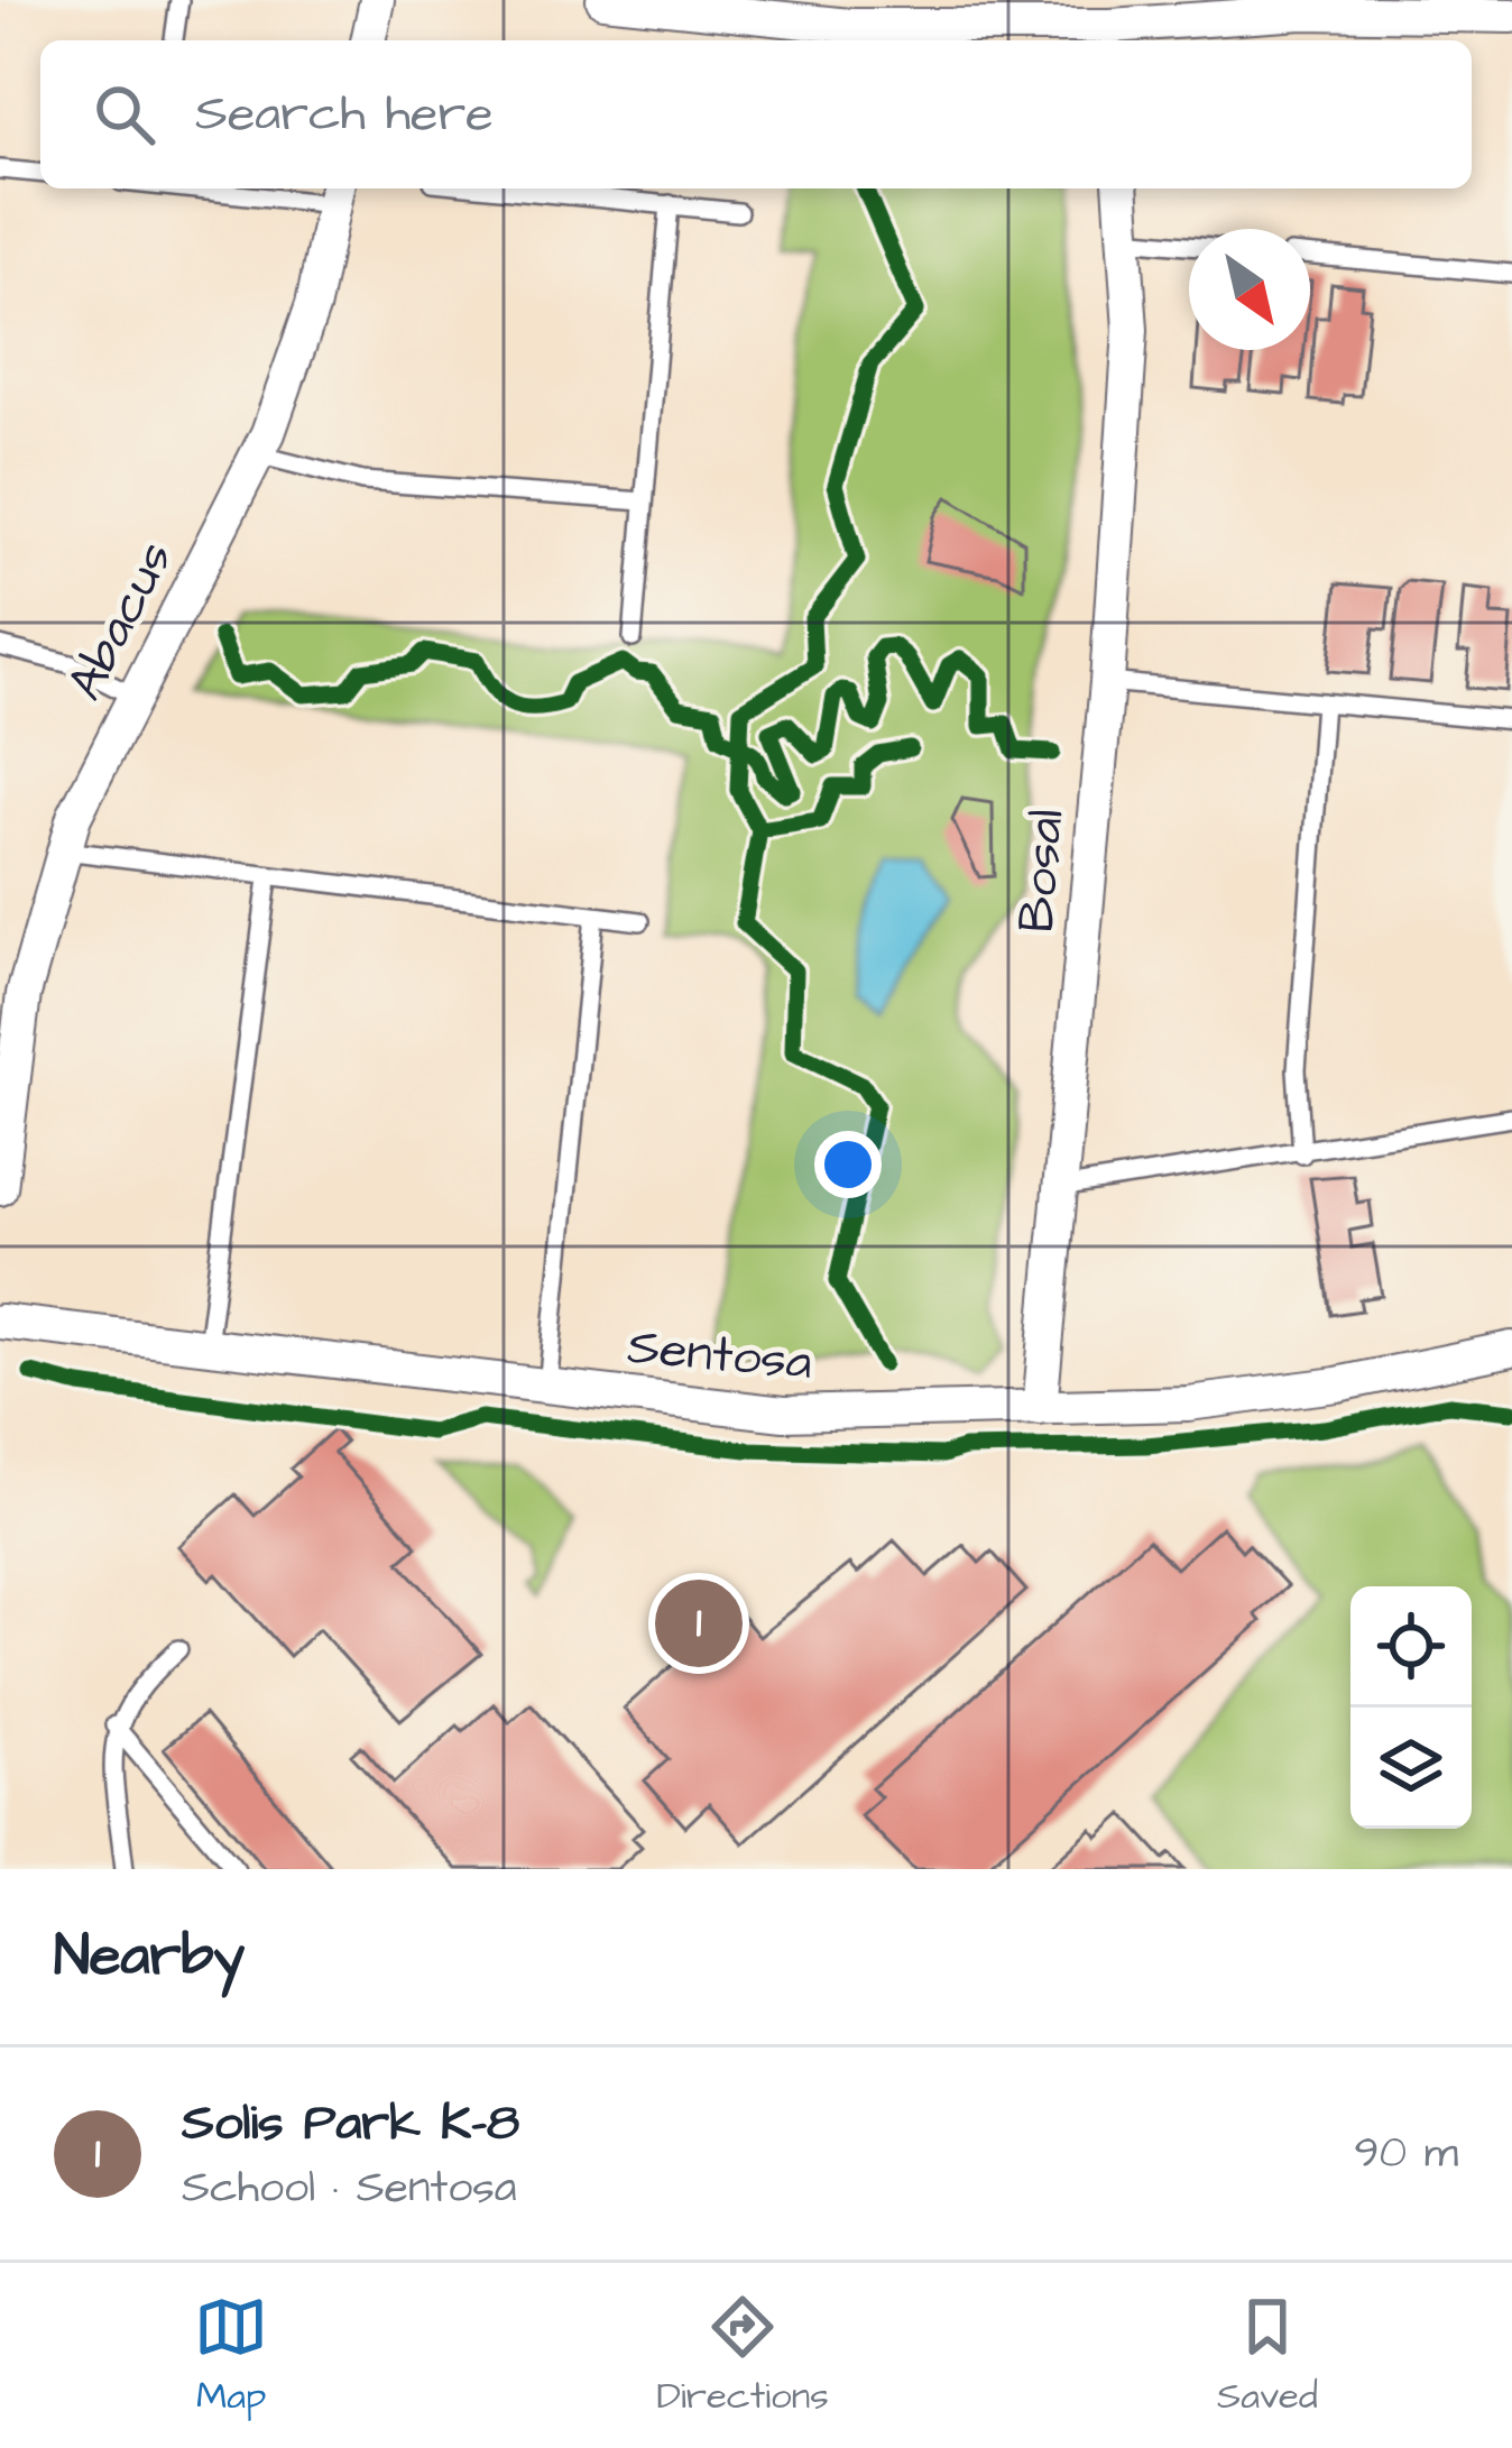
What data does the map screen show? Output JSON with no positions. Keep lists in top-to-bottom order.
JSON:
{
  "streets": {
    "street": ["Abacus", "Bosal", "Sentosa"]
  },
  "crossings": [
    ["Bosal", "Sentosa"]
  ],
  "north": "bottom right",
  "page": {
    "search": "Search here",
    "pins": "1",
    "heading": "Nearby",
    "list": [
      {
        "mark": "1",
        "name": "Solis Park K-8",
        "note": "School · Sentosa",
        "value": "90 m"
      }
    ],
    "nav": ["Map", "Directions", "Saved"]
  }
}
